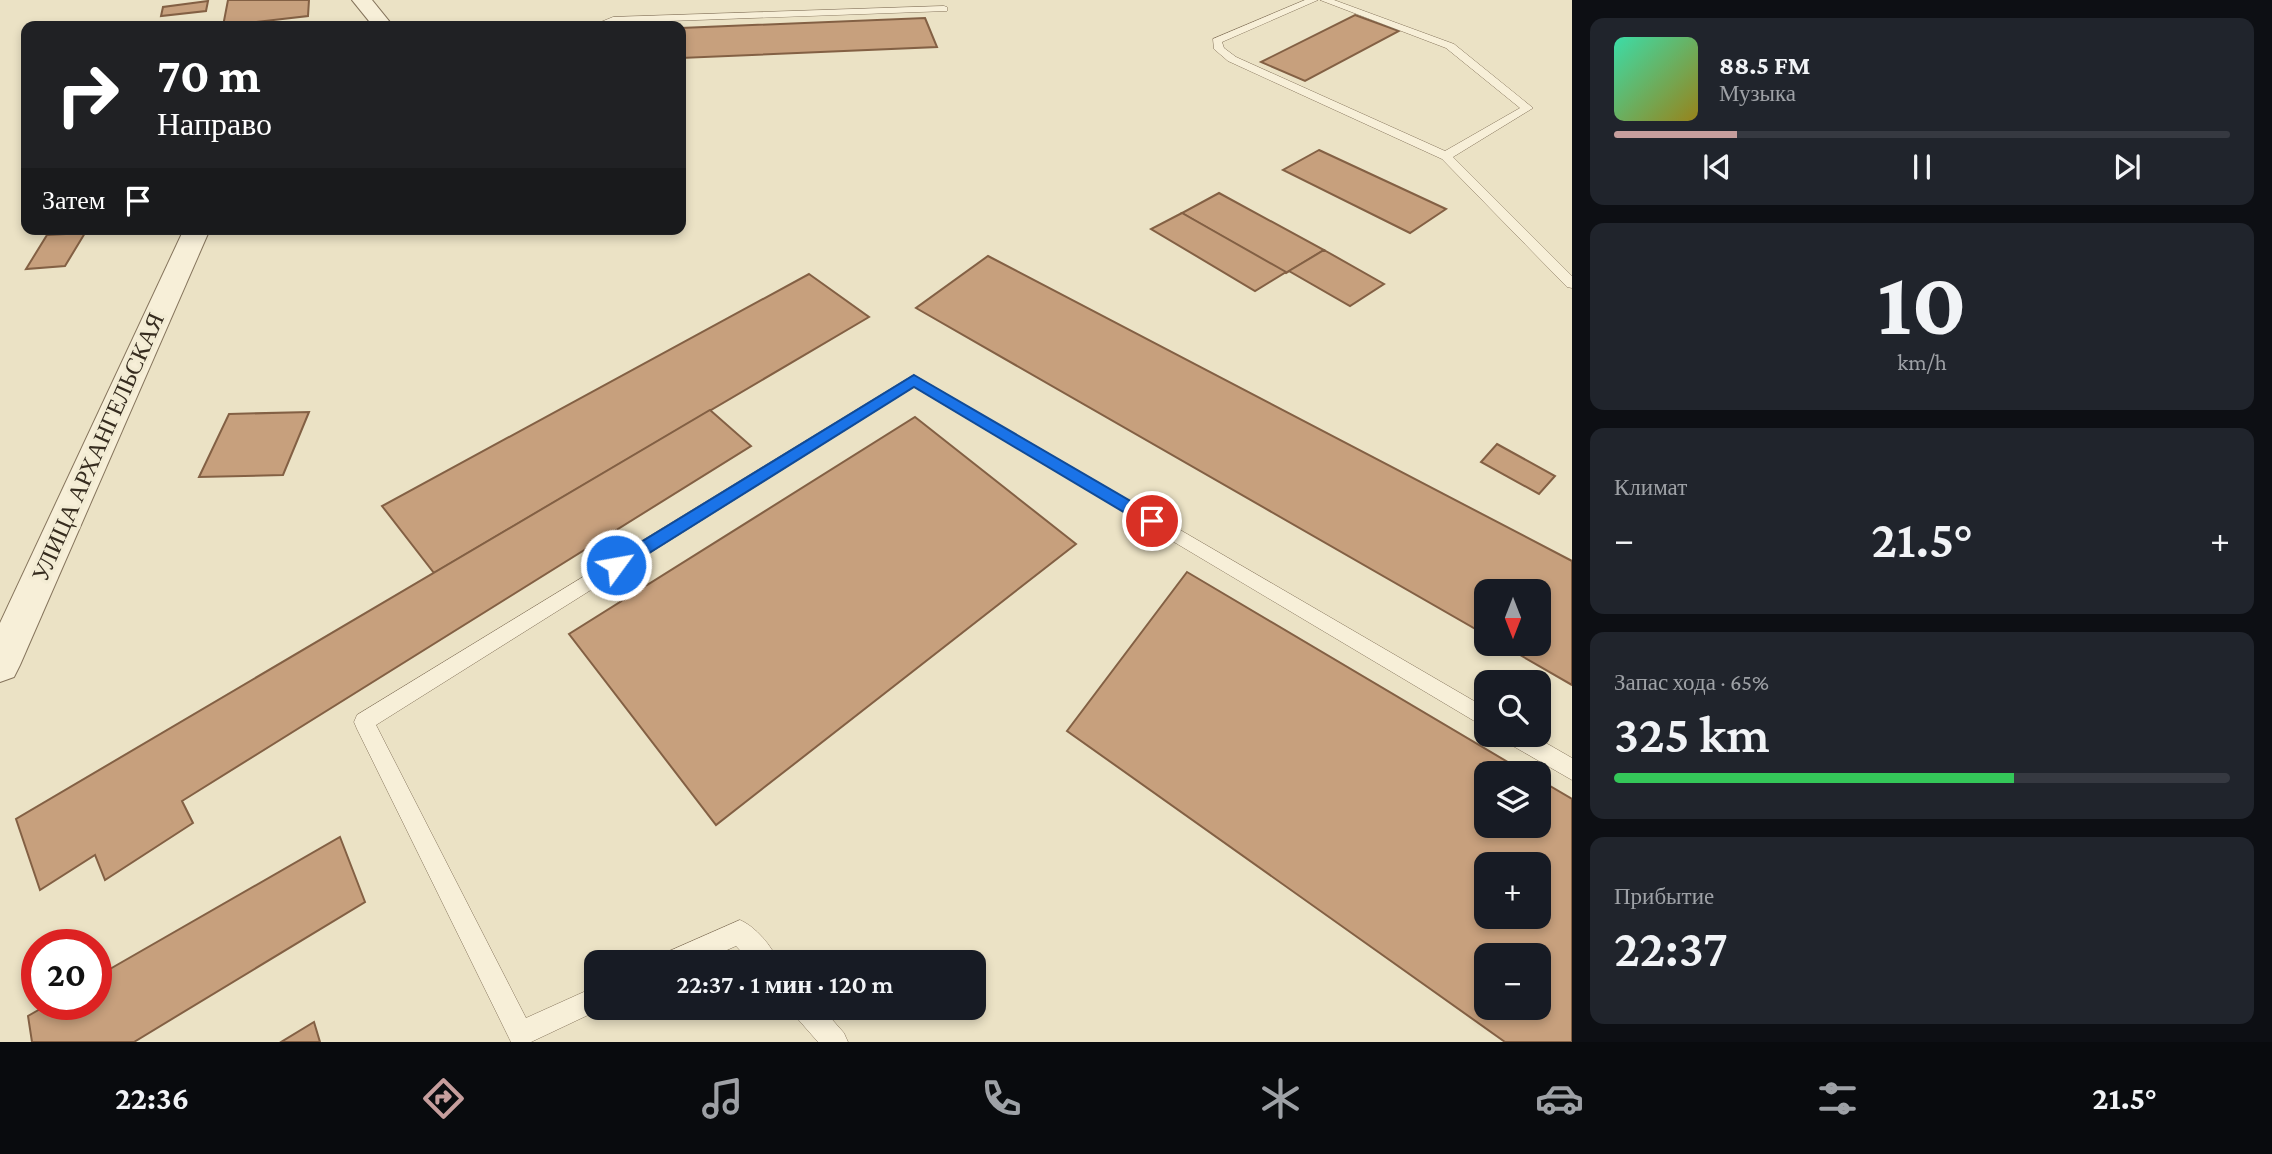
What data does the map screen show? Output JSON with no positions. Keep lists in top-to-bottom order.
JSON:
{
  "streets": {
    "street": ["УЛИЦА АРХАНГЕЛЬСКАЯ"]
  },
  "north": "bottom",
  "page": {
    "turn": ["70 m", "Направо"],
    "song": ["88.5 FM", "Музыка"],
    "then": "Затем",
    "tile": [
      ["10", "km/h"],
      "Климат",
      ["Запас хода · 65%", "325 km"],
      ["Прибытие", "22:37"]
    ],
    "heat": ["−", "21.5°", "+"],
    "map_buttons": ["+", "−"],
    "limit": "20",
    "trip": "22:37 · 1 мин · 120 m",
    "tabs": ["22:36", "21.5°"]
  }
}
